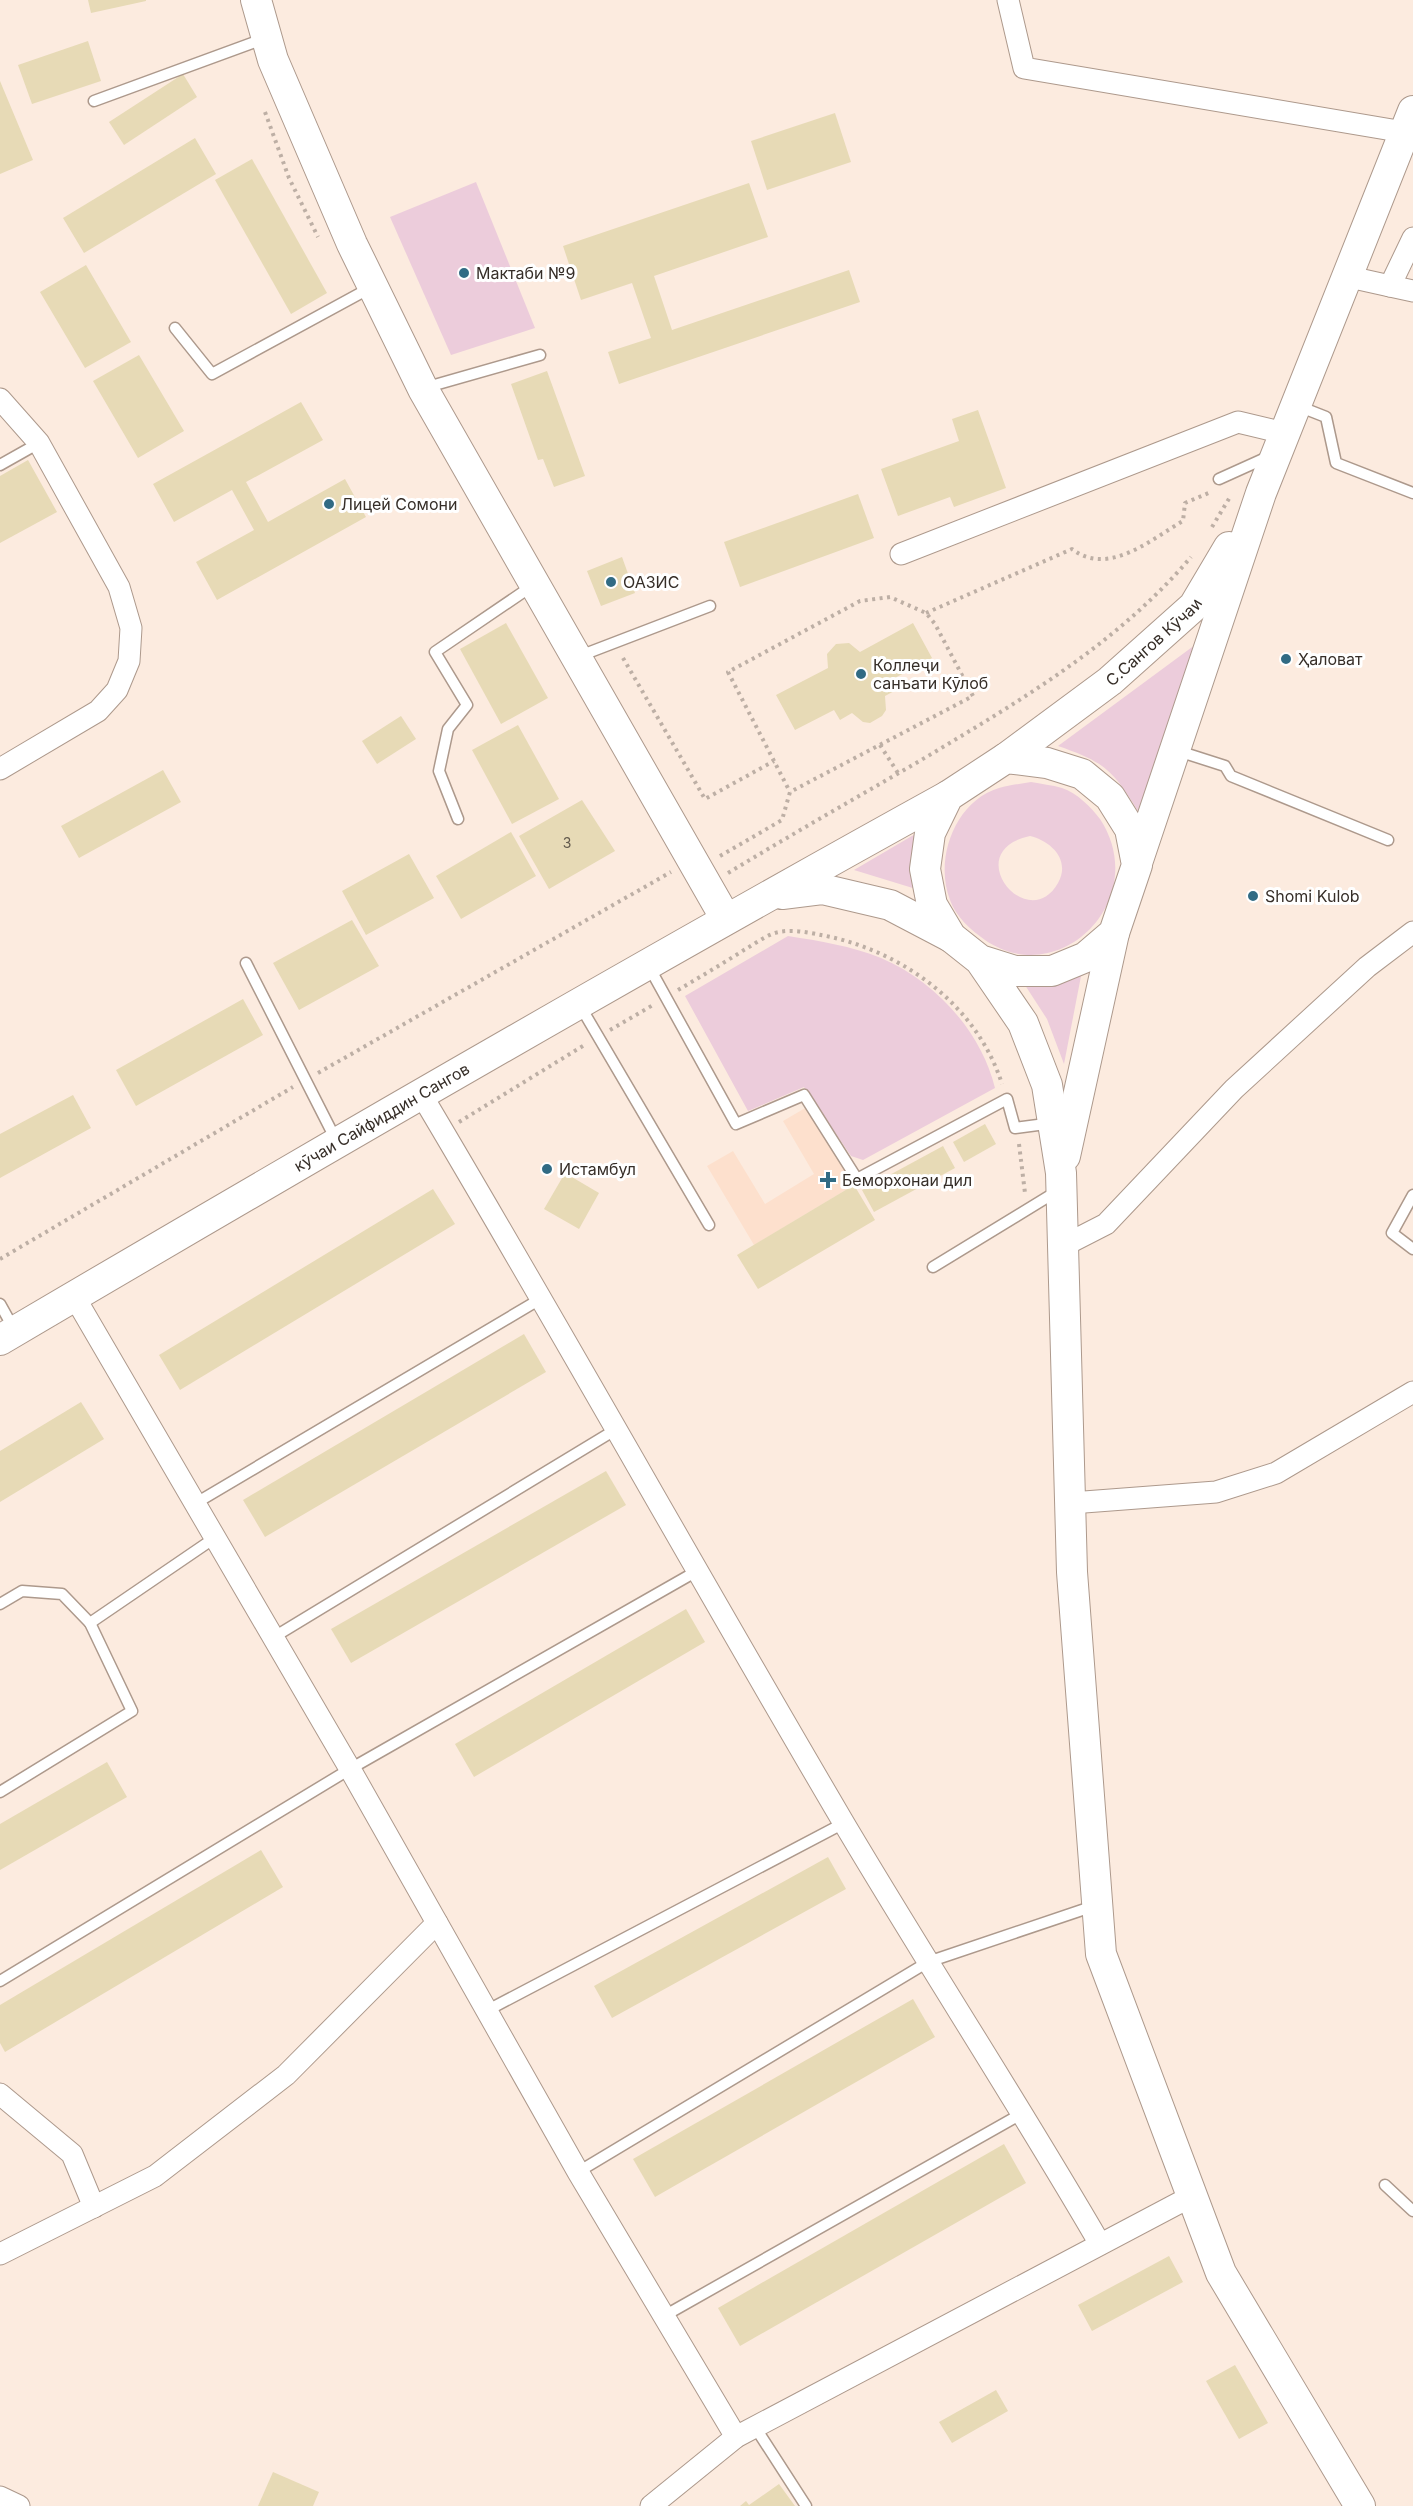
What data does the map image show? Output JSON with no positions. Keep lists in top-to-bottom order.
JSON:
{
  "streets": {
    "street": ["С.Сангов Кӯчаи", "кӯчаи Сайфиддин Сангов"]
  },
  "places": {
    "other": [
      "Мактаби №9",
      "Лицей Сомони",
      "ОАЗИС",
      "Ҳаловат",
      "Коллеҷи санъати Кӯлоб",
      "Shomi Kulob",
      "Истамбул"
    ],
    "health": ["Беморхонаи дил"]
  },
  "house_numbers": ["3"]
}
